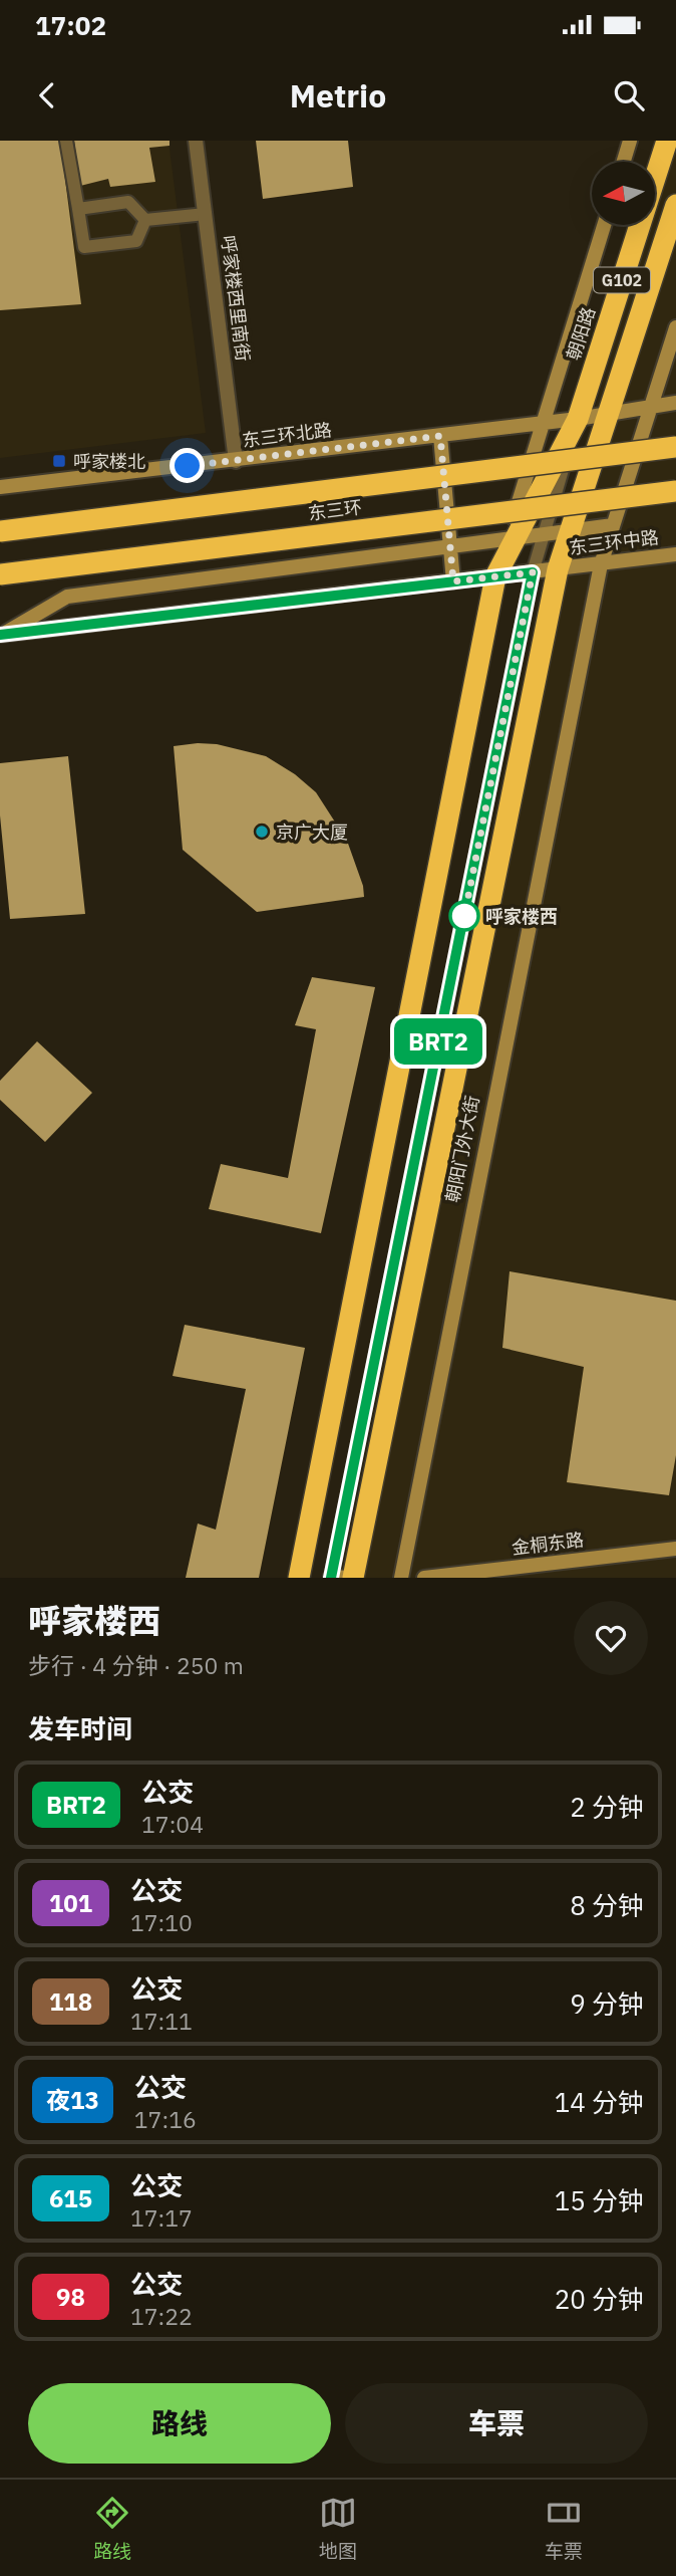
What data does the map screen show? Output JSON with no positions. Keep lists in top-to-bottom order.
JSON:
{
  "streets": {
    "highway": [
      "G102",
      "朝阳路",
      "东三环",
      "朝阳门外大街"
    ],
    "street": [
      "呼家楼西里南街",
      "东三环北路",
      "东三环中路",
      "金桐东路"
    ]
  },
  "crossings": [
    ["G102", "朝阳路"],
    ["G102", "东三环北路"],
    ["G102", "东三环中路"],
    ["G102", "朝阳门外大街"],
    ["呼家楼西里南街", "东三环北路"],
    ["朝阳路", "东三环北路"],
    ["东三环北路", "朝阳门外大街"],
    ["东三环中路", "朝阳门外大街"]
  ],
  "places": {
    "transit": ["呼家楼北"],
    "other": ["京广大厦", "呼家楼西"]
  },
  "lines": ["bus line BRT2"],
  "north": "left",
  "page": {
    "status": "17:02",
    "header": "Metrio",
    "on_map": "BRT2",
    "heading": [
      ["呼家楼西", "步行 · 4 分钟 · 250 m"],
      "发车时间"
    ],
    "list": [
      {
        "mark": "BRT2",
        "name": "公交",
        "note": "17:04",
        "value": "2 分钟"
      },
      {
        "mark": "101",
        "name": "公交",
        "note": "17:10",
        "value": "8 分钟"
      },
      {
        "mark": "118",
        "name": "公交",
        "note": "17:11",
        "value": "9 分钟"
      },
      {
        "mark": "夜13",
        "name": "公交",
        "note": "17:16",
        "value": "14 分钟"
      },
      {
        "mark": "615",
        "name": "公交",
        "note": "17:17",
        "value": "15 分钟"
      },
      {
        "mark": "98",
        "name": "公交",
        "note": "17:22",
        "value": "20 分钟"
      }
    ],
    "buttons": ["路线", "车票"],
    "tabs": ["路线", "地图", "车票"]
  }
}
